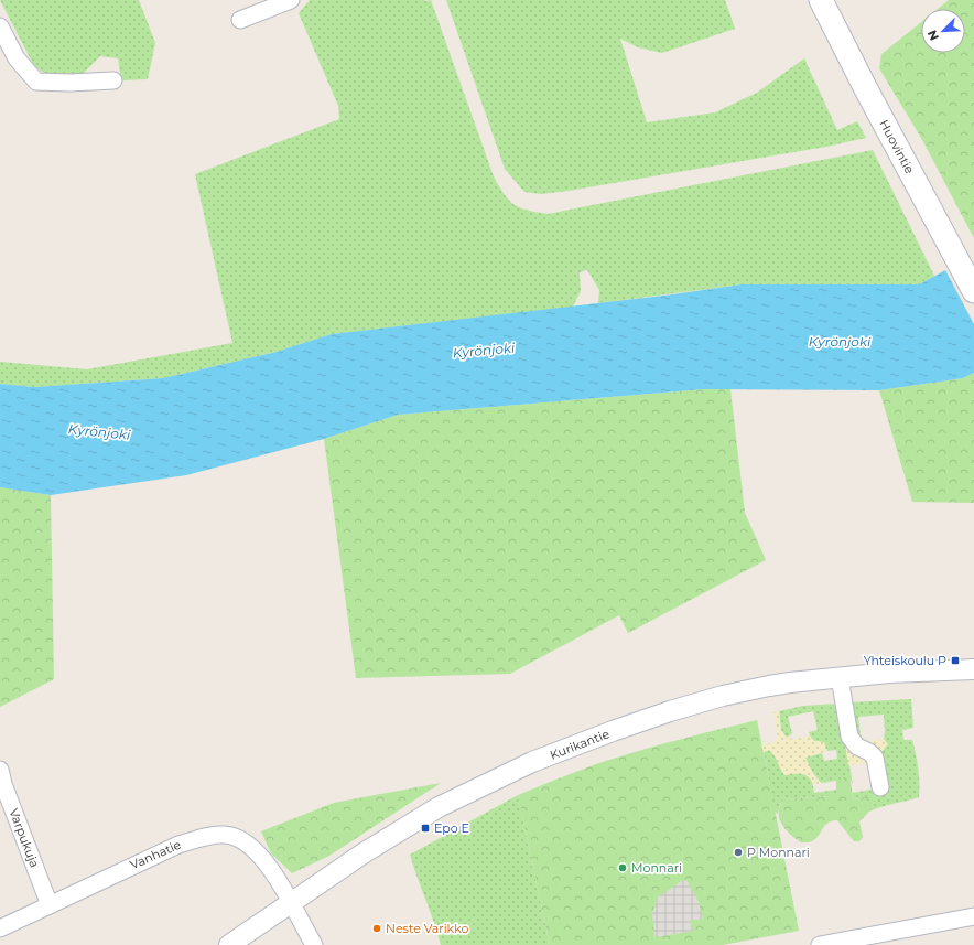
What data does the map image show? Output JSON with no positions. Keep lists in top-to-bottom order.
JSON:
{
  "streets": {
    "main road": ["Huovintie"],
    "street": ["Kurikantie", "Varpukuja", "Vanhatie"]
  },
  "crossings": [
    ["Kurikantie", "Vanhatie"],
    ["Varpukuja", "Vanhatie"]
  ],
  "water": ["Kyrönjoki"],
  "places": {
    "transit": ["Yhteiskoulu P", "Epo E"],
    "other": ["P Monnari", "Monnari", "Neste Varikko"]
  },
  "north": "bottom left"
}
